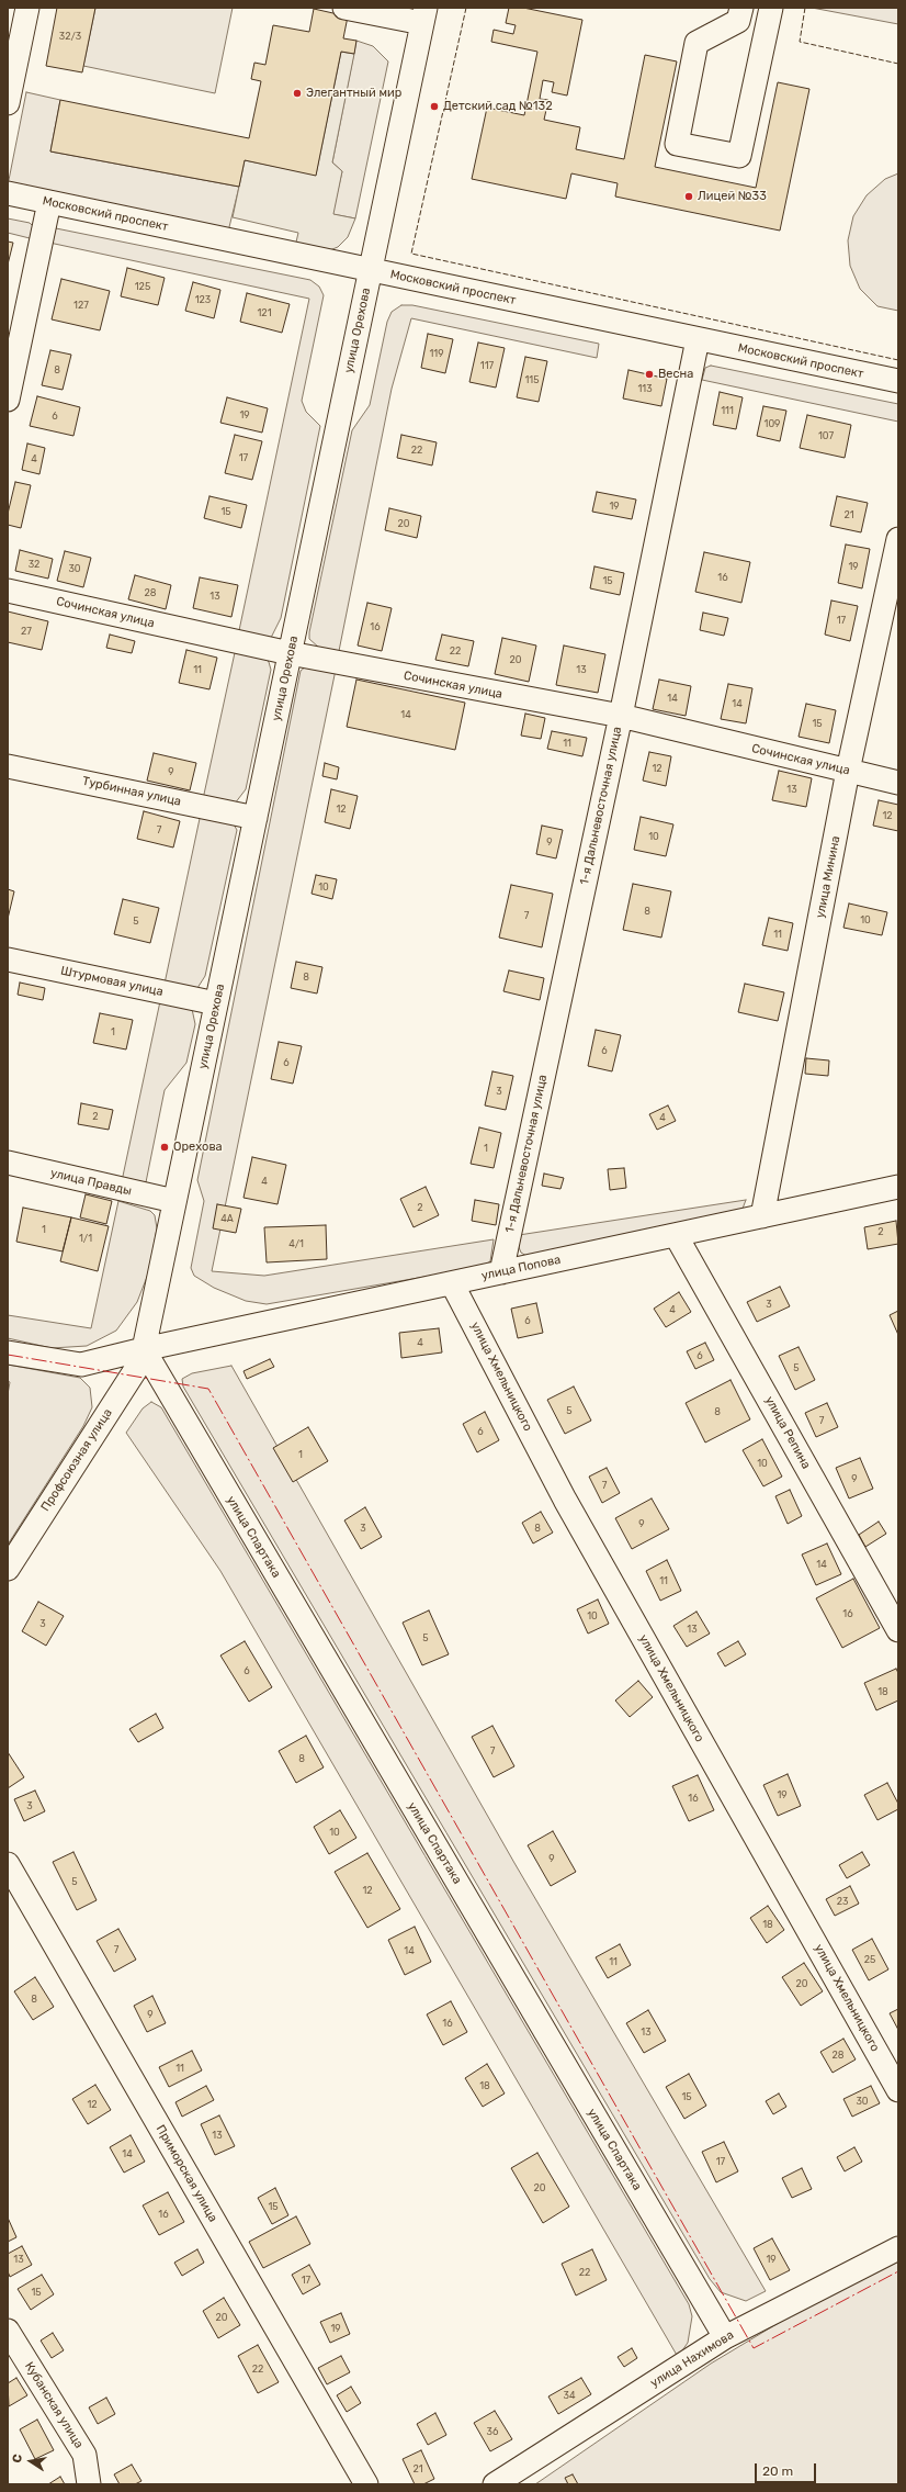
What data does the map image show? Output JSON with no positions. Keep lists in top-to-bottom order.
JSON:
{
  "streets": {
    "street": [
      "Московский проспект",
      "улица Орехова",
      "Сочинская улица",
      "Турбинная улица",
      "1-я Дальневосточная улица",
      "улица Минина",
      "Штурмовая улица",
      "улица Правды",
      "улица Попова",
      "улица Хмельницкого",
      "улица Репина",
      "Профсоюзная улица",
      "улица Спартака",
      "Приморская улица",
      "улица Нахимова",
      "Кубанская улица"
    ]
  },
  "crossings": [
    ["Московский проспект", "улица Орехова"],
    ["Московский проспект", "1-я Дальневосточная улица"],
    ["улица Орехова", "Сочинская улица"],
    ["улица Орехова", "Турбинная улица"],
    ["улица Орехова", "Штурмовая улица"],
    ["улица Орехова", "улица Правды"],
    ["улица Орехова", "улица Попова"],
    ["улица Орехова", "Профсоюзная улица"],
    ["улица Орехова", "улица Спартака"],
    ["Сочинская улица", "1-я Дальневосточная улица"],
    ["Сочинская улица", "улица Минина"],
    ["1-я Дальневосточная улица", "улица Попова"],
    ["улица Минина", "улица Попова"],
    ["улица Попова", "улица Хмельницкого"],
    ["улица Попова", "улица Репина"],
    ["улица Попова", "Профсоюзная улица"],
    ["улица Попова", "улица Спартака"],
    ["Профсоюзная улица", "улица Спартака"],
    ["улица Спартака", "улица Нахимова"]
  ],
  "places": [
    "Элегантный мир",
    "Детский сад №132",
    "Лицей №33",
    "Весна",
    "Орехова"
  ],
  "house_numbers": [
    "32/3",
    "125",
    "123",
    "127",
    "121",
    "119",
    "117",
    "8",
    "115",
    "113",
    "111",
    "19",
    "6",
    "109",
    "107",
    "22",
    "17",
    "4",
    "19",
    "15",
    "21",
    "20",
    "32",
    "19",
    "30",
    "16",
    "15",
    "28",
    "13",
    "17",
    "16",
    "27",
    "22",
    "20",
    "11",
    "13",
    "14",
    "14",
    "14",
    "15",
    "11",
    "12",
    "9",
    "13",
    "12",
    "12",
    "7",
    "10",
    "9",
    "10",
    "8",
    "7",
    "10",
    "5",
    "11",
    "8",
    "1",
    "6",
    "6",
    "3",
    "2",
    "4",
    "1",
    "4",
    "2",
    "4А",
    "1",
    "2",
    "1/1",
    "4/1",
    "3",
    "4",
    "6",
    "4",
    "6",
    "5",
    "5",
    "8",
    "7",
    "6",
    "1",
    "10",
    "9",
    "7",
    "9",
    "3",
    "8",
    "14",
    "11",
    "16",
    "10",
    "3",
    "13",
    "5",
    "6",
    "18",
    "7",
    "8",
    "19",
    "16",
    "3",
    "10",
    "9",
    "5",
    "12",
    "23",
    "18",
    "7",
    "14",
    "25",
    "11",
    "20",
    "8",
    "9",
    "16",
    "13",
    "28",
    "11",
    "18",
    "15",
    "30",
    "12",
    "13",
    "14",
    "17",
    "20",
    "15",
    "16",
    "13",
    "19",
    "22",
    "17",
    "15",
    "20",
    "19",
    "22",
    "34",
    "36",
    "21"
  ],
  "scale_bar": "20 m",
  "north": "left"
}
